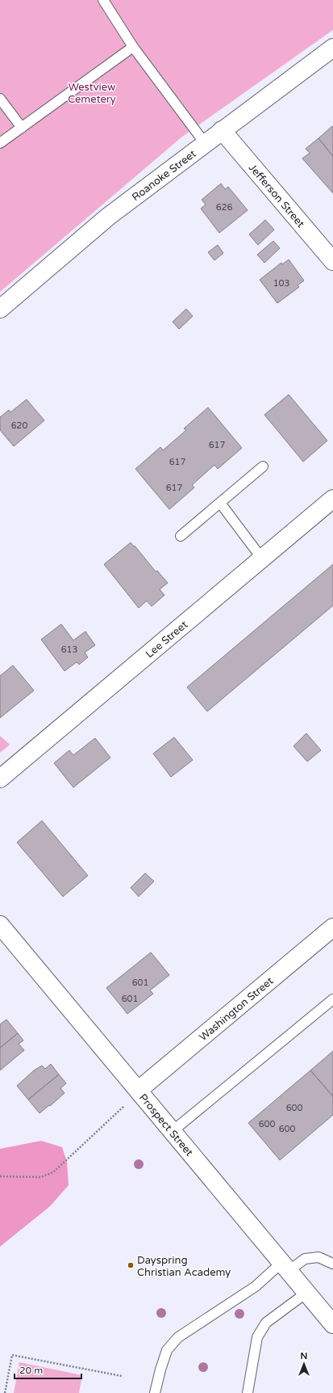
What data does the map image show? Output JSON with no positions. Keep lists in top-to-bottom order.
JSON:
{
  "streets": {
    "street": [
      "Roanoke Street",
      "Jefferson Street",
      "Lee Street",
      "Washington Street",
      "Prospect Street"
    ]
  },
  "crossings": [
    ["Roanoke Street", "Jefferson Street"],
    ["Washington Street", "Prospect Street"]
  ],
  "parks": ["Westview Cemetery"],
  "places": ["Dayspring Christian Academy"],
  "house_numbers": [
    "626",
    "103",
    "620",
    "617",
    "617",
    "617",
    "613",
    "601",
    "601",
    "600",
    "600",
    "600"
  ],
  "scale_bar": "20 m",
  "north": "top"
}
